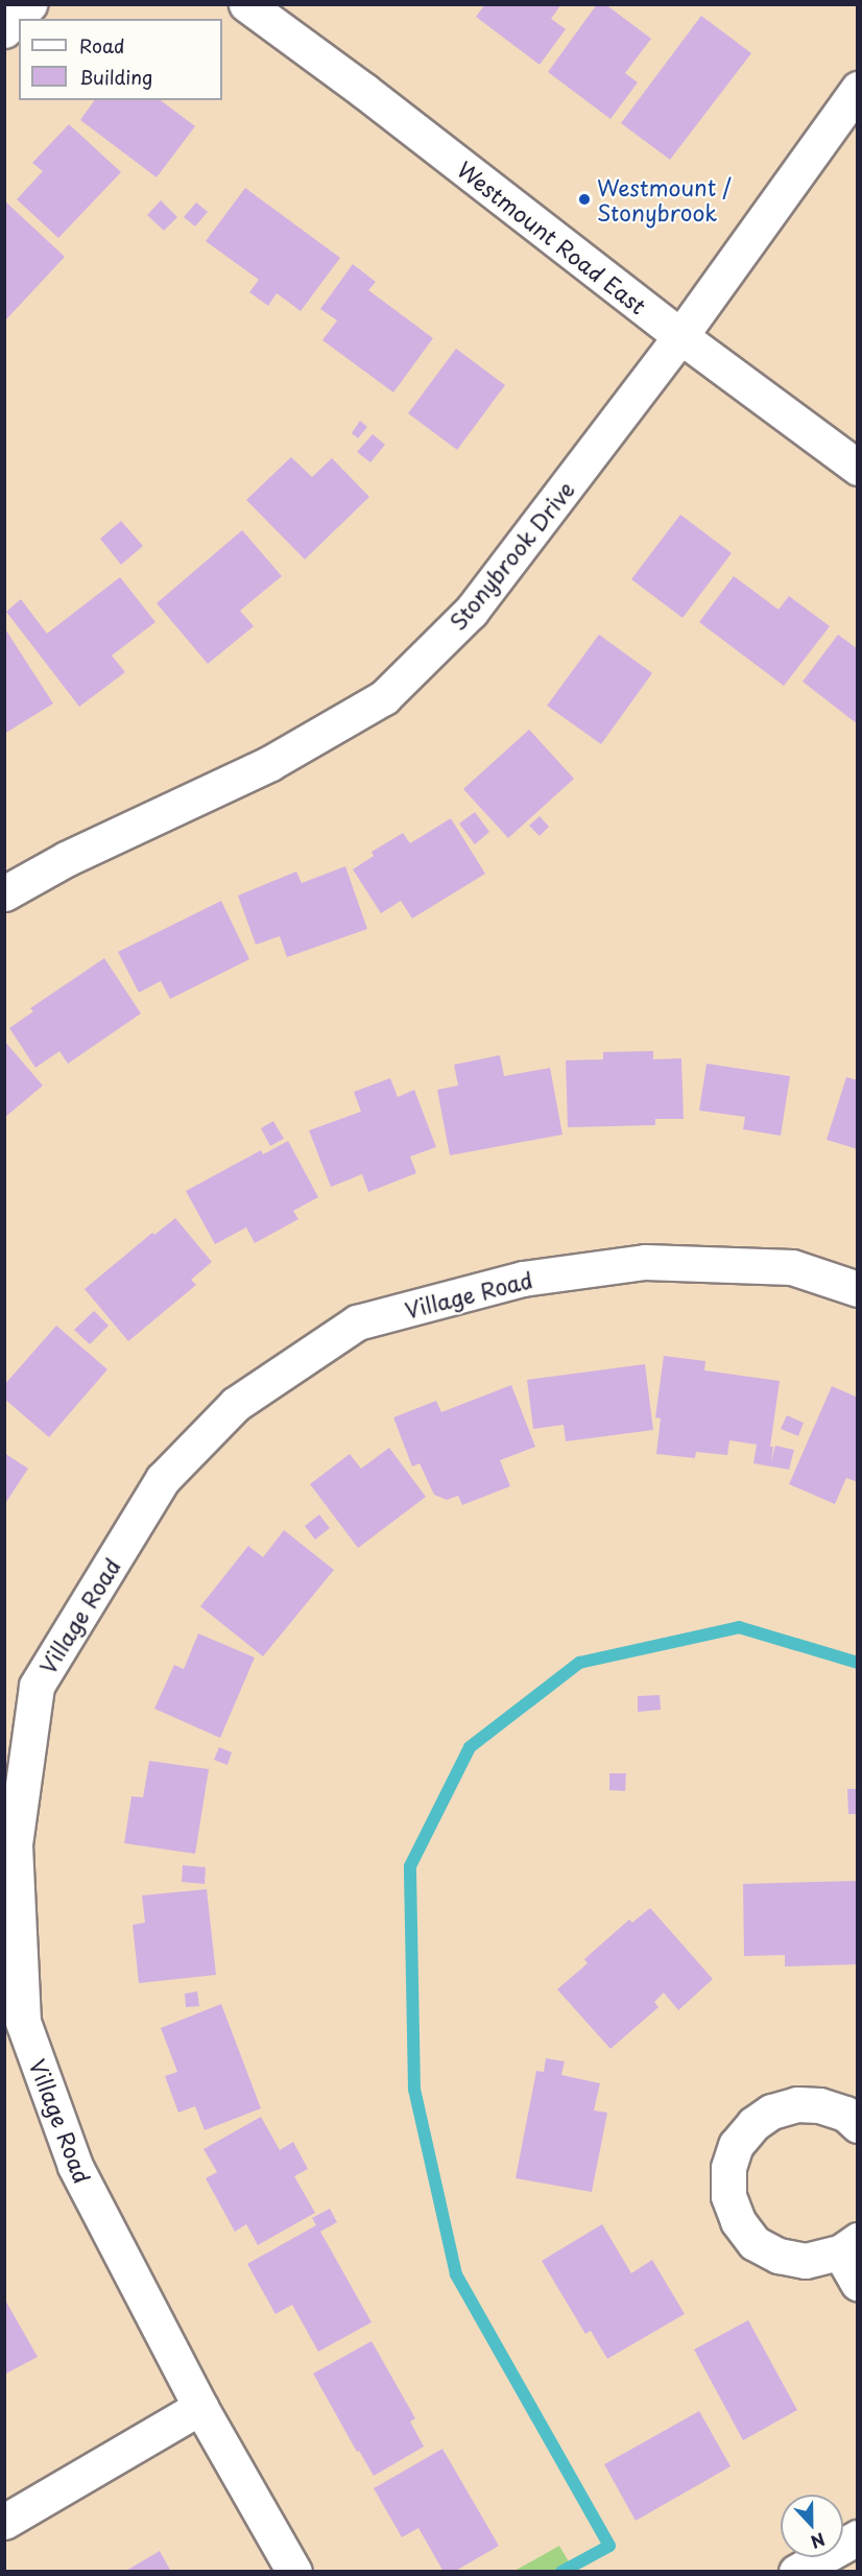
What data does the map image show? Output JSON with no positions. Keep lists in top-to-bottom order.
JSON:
{
  "streets": {
    "street": ["Westmount Road East", "Stonybrook Drive", "Village Road"]
  },
  "crossings": [
    ["Westmount Road East", "Stonybrook Drive"]
  ],
  "places": ["Westmount / Stonybrook"],
  "legend": ["Road", "Building"],
  "north": "bottom"
}
